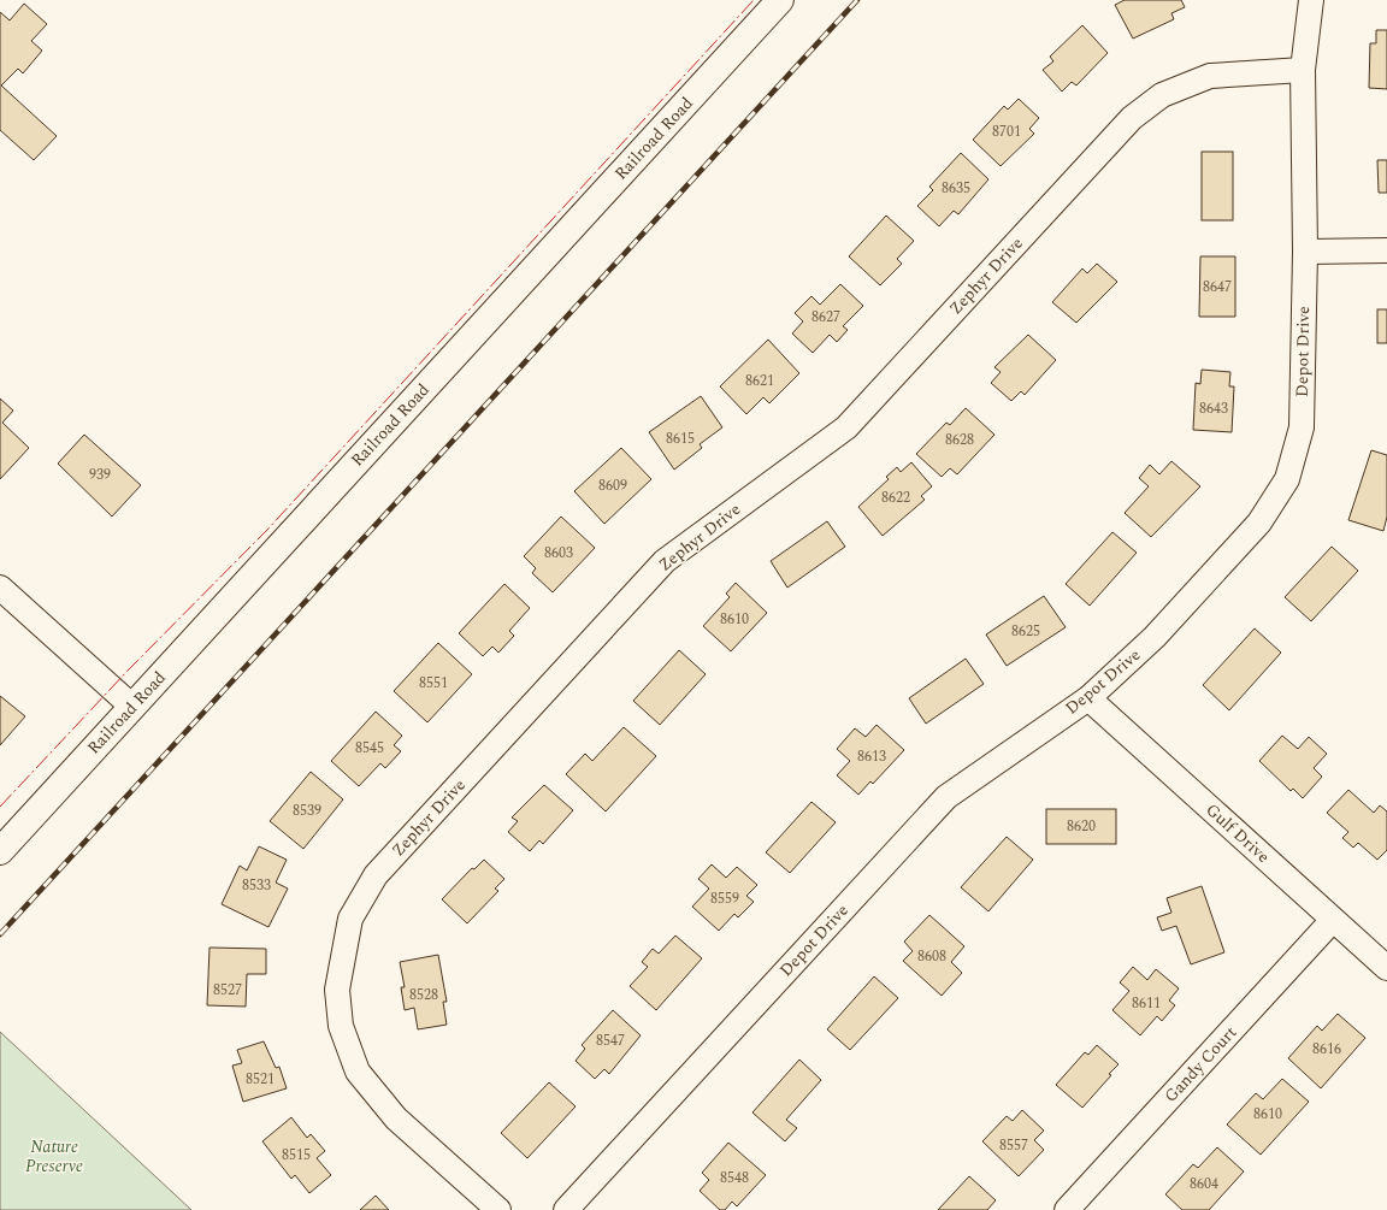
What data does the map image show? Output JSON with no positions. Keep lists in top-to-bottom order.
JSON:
{
  "streets": {
    "street": [
      "Railroad Road",
      "Zephyr Drive",
      "Depot Drive",
      "Gulf Drive",
      "Gandy Court"
    ]
  },
  "crossings": [
    ["Zephyr Drive", "Depot Drive"],
    ["Depot Drive", "Gulf Drive"],
    ["Gulf Drive", "Gandy Court"]
  ],
  "parks": ["Nature Preserve"],
  "house_numbers": [
    "8701",
    "8635",
    "8647",
    "8627",
    "8621",
    "8643",
    "8615",
    "8628",
    "939",
    "8609",
    "8622",
    "8603",
    "8610",
    "8625",
    "8551",
    "8545",
    "8613",
    "8539",
    "8620",
    "8533",
    "8559",
    "8608",
    "8527",
    "8528",
    "8611",
    "8547",
    "8616",
    "8521",
    "8610",
    "8557",
    "8515",
    "8548",
    "8604"
  ]
}
